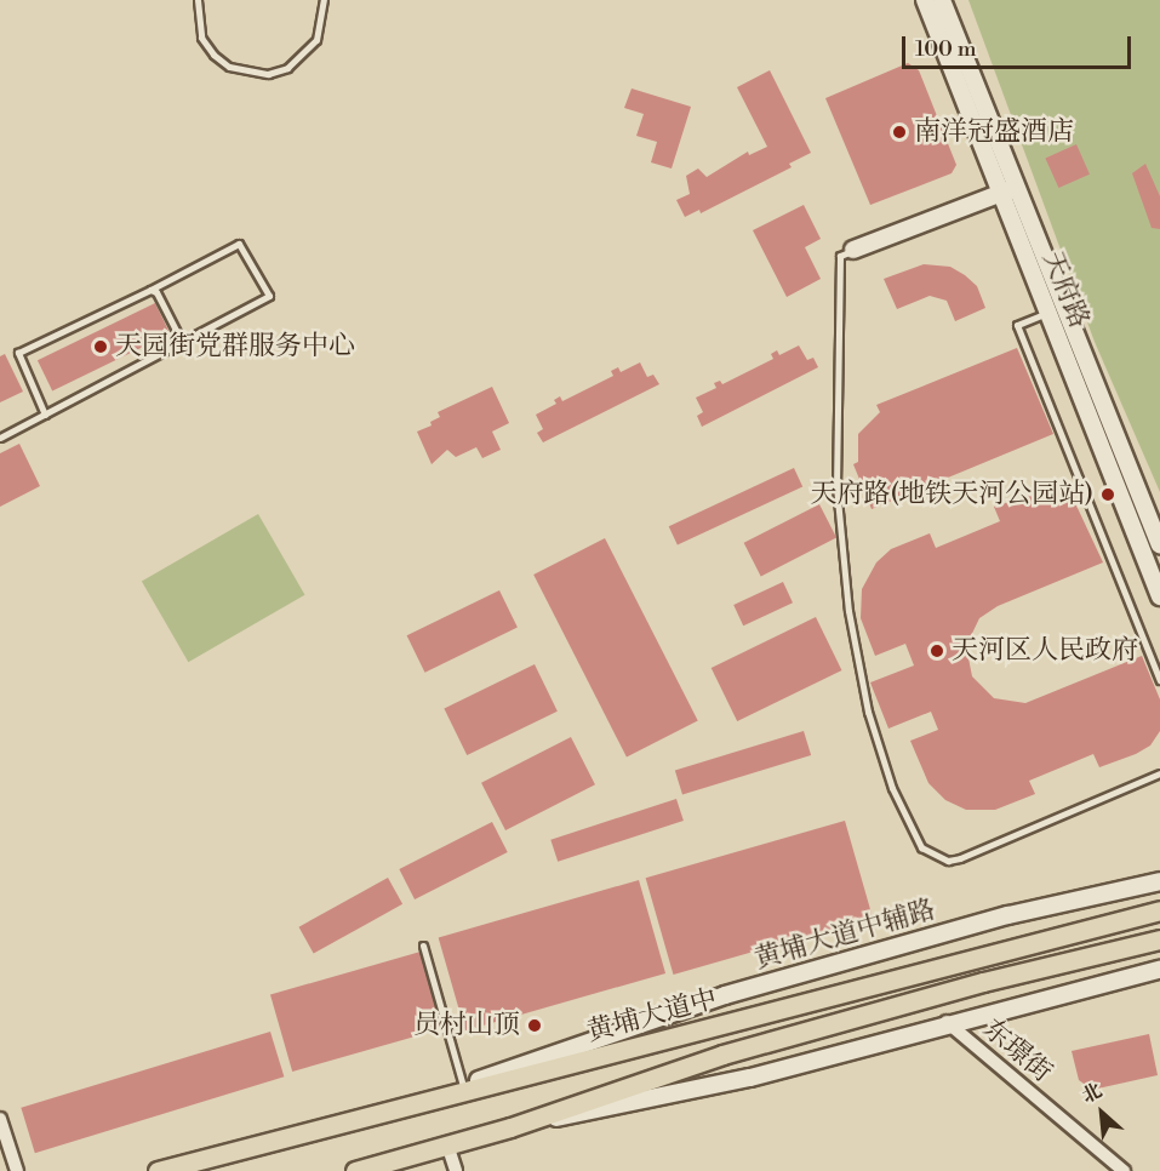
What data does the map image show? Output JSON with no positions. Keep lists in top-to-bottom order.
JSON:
{
  "streets": {
    "main road": ["天府路", "黄埔大道中辅路", "黄埔大道中"],
    "street": ["东璟街"]
  },
  "crossings": [
    ["黄埔大道中辅路", "黄埔大道中"]
  ],
  "places": [
    "南洋冠盛酒店",
    "天园街党群服务中心",
    "天府路(地铁天河公园站)",
    "天河区人民政府",
    "员村山顶"
  ],
  "scale_bar": "100 m",
  "north": "top left"
}
